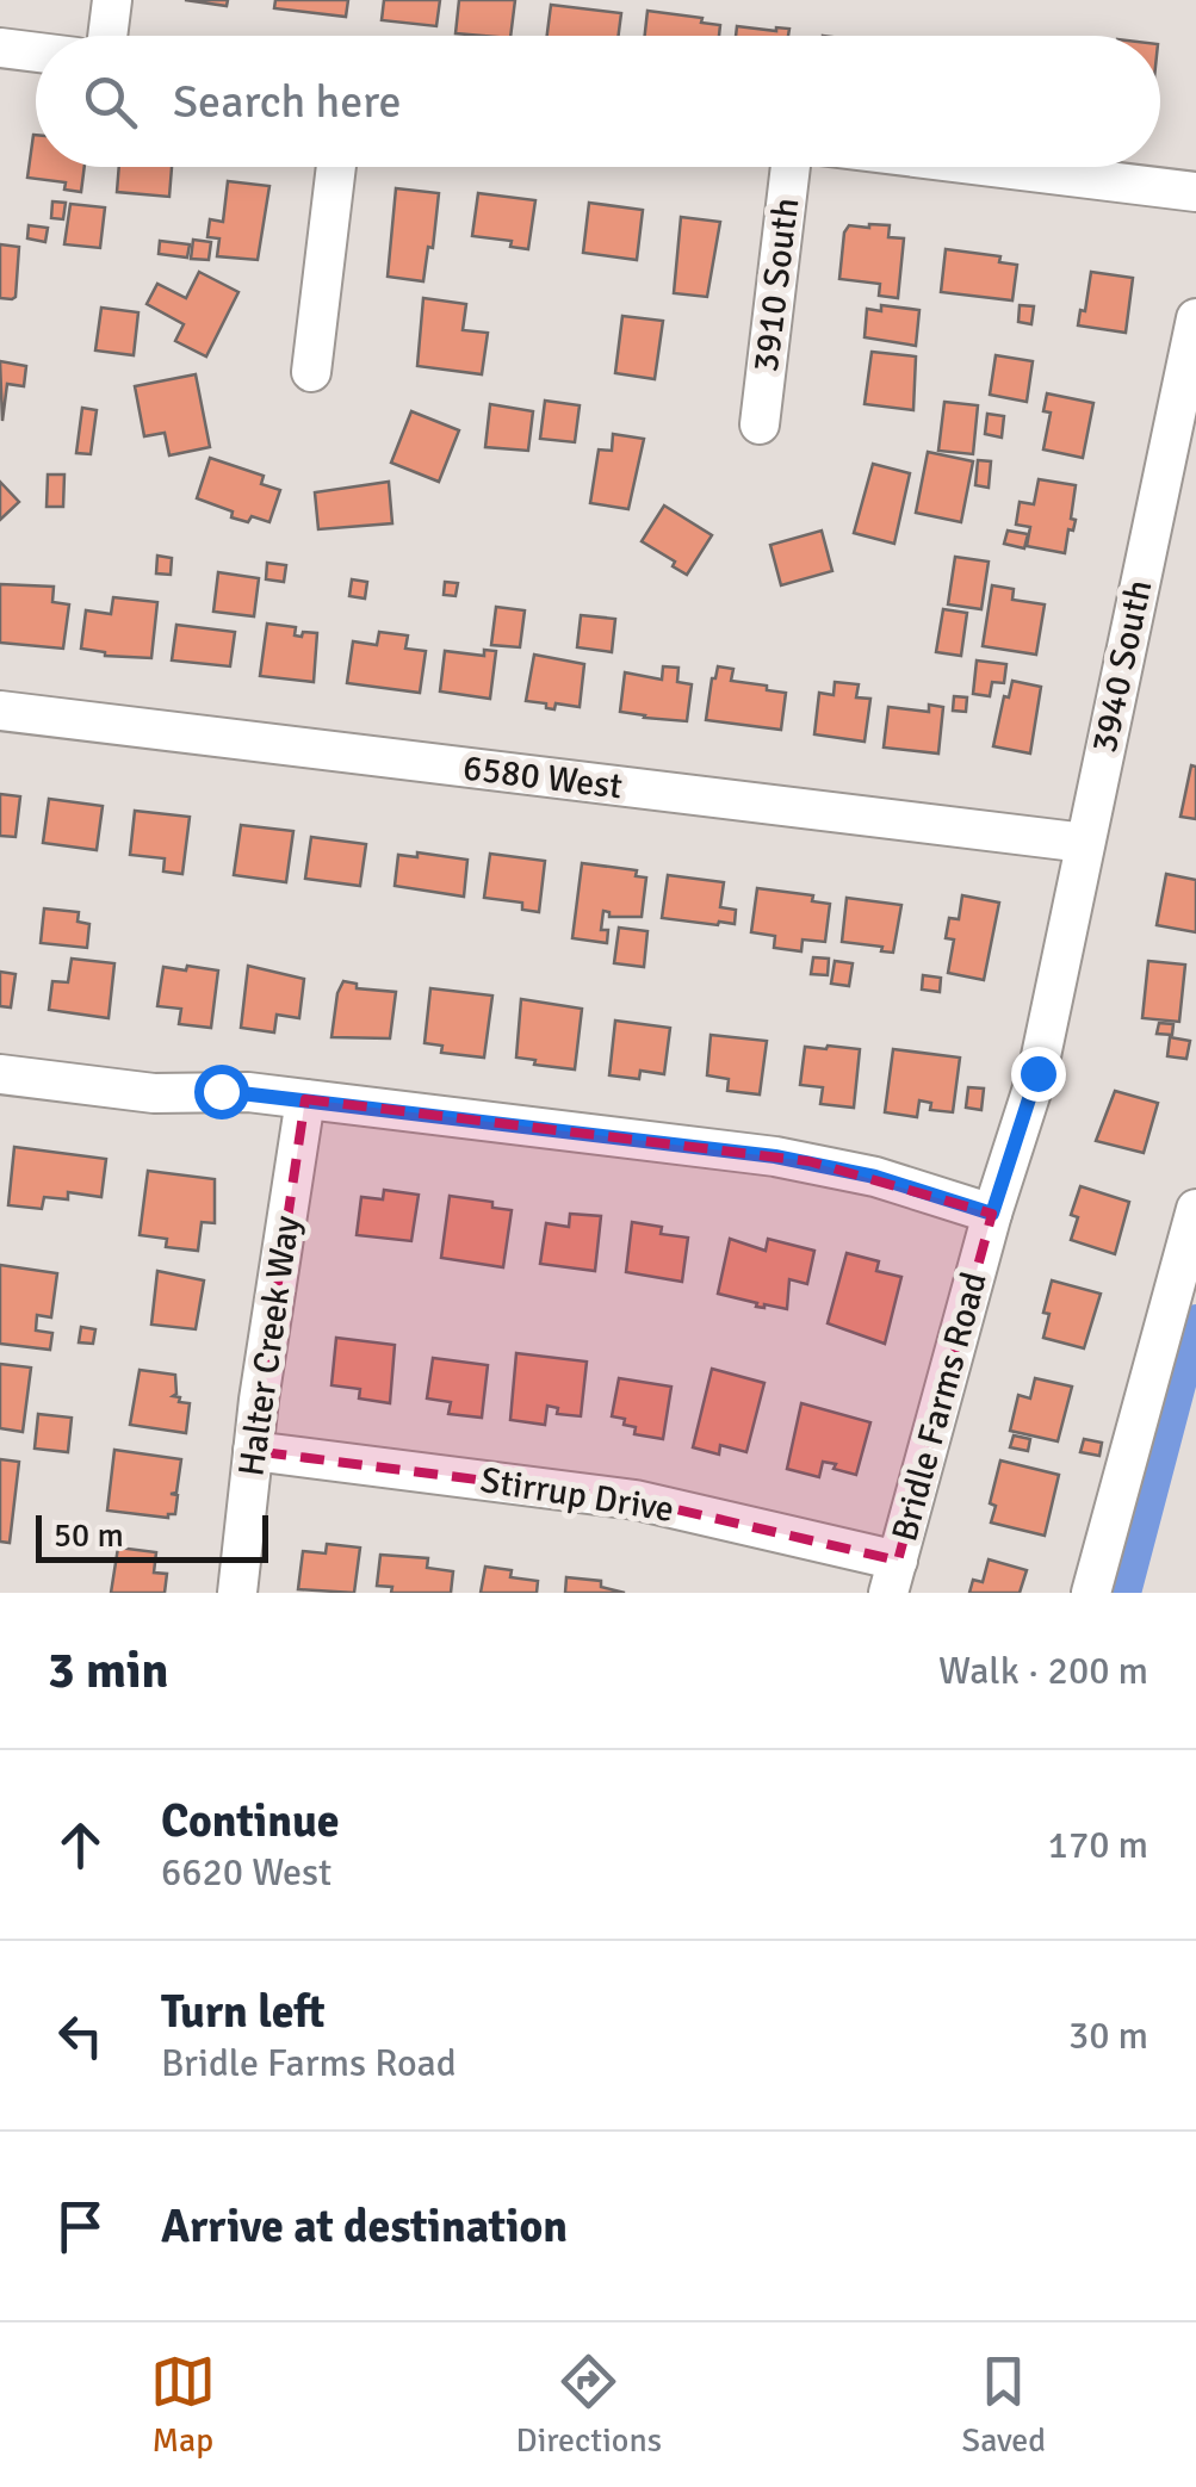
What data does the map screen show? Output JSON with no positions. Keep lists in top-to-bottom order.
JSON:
{
  "streets": {
    "street": [
      "3910 South",
      "3940 South",
      "6580 West",
      "Halter Creek Way",
      "Bridle Farms Road",
      "Stirrup Drive"
    ]
  },
  "crossings": [
    ["3940 South", "6580 West"],
    ["3940 South", "Bridle Farms Road"],
    ["Halter Creek Way", "Stirrup Drive"],
    ["Bridle Farms Road", "Stirrup Drive"]
  ],
  "scale_bar": "50 m",
  "page": {
    "search": "Search here",
    "scale": "50 m",
    "heading": ["3 min", "Walk · 200 m"],
    "list": [
      ["Continue", "6620 West", "170 m"],
      ["Turn left", "Bridle Farms Road", "30 m"],
      "Arrive at destination"
    ],
    "nav": ["Map", "Directions", "Saved"]
  }
}
